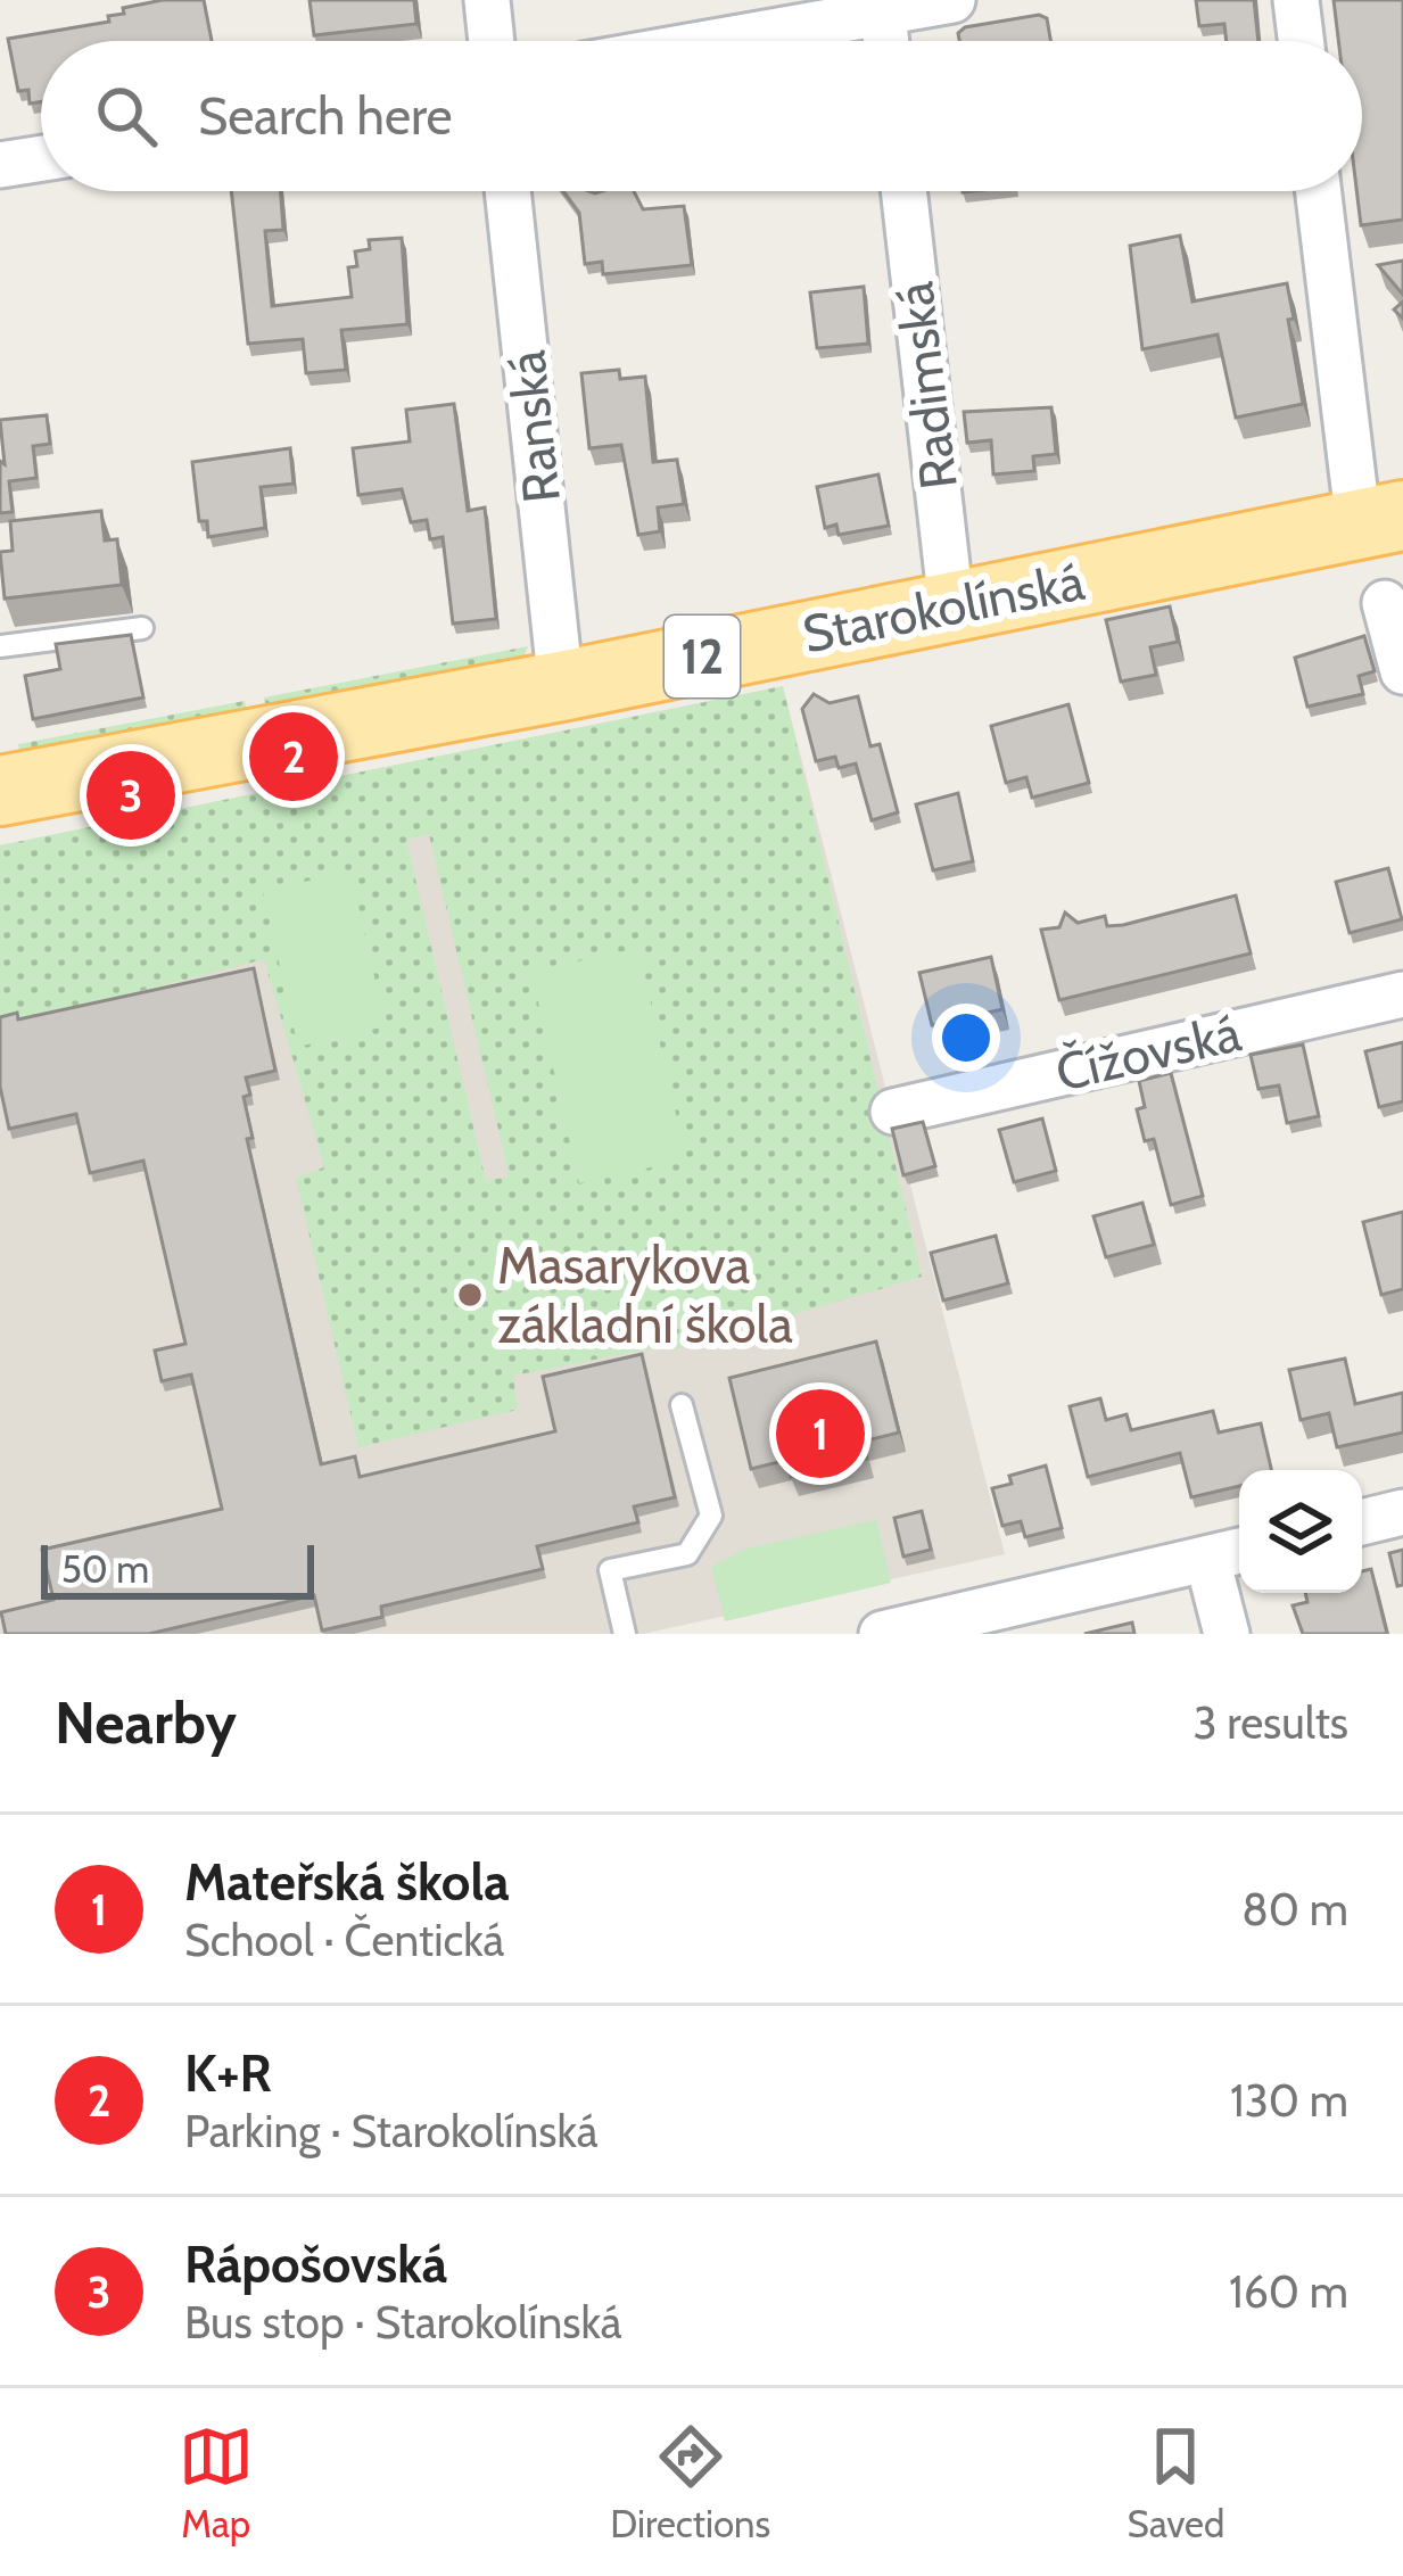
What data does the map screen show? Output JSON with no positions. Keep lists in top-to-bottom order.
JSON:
{
  "streets": {
    "main road": ["Starokolínská", "12"],
    "street": ["Radimská", "Ranská", "Čížovská"]
  },
  "crossings": [
    ["Radimská", "Starokolínská"],
    ["Ranská", "Starokolínská"]
  ],
  "places": ["Masarykova základní škola"],
  "scale_bar": "50 m",
  "page": {
    "search": "Search here",
    "pins": ["2", "3", "1"],
    "scale": "50 m",
    "heading": ["Nearby", "3 results"],
    "list": [
      {
        "mark": "1",
        "name": "Mateřská škola",
        "note": "School · Čentická",
        "value": "80 m"
      },
      {
        "mark": "2",
        "name": "K+R",
        "note": "Parking · Starokolínská",
        "value": "130 m"
      },
      {
        "mark": "3",
        "name": "Rápošovská",
        "note": "Bus stop · Starokolínská",
        "value": "160 m"
      }
    ],
    "nav": ["Map", "Directions", "Saved"]
  }
}
